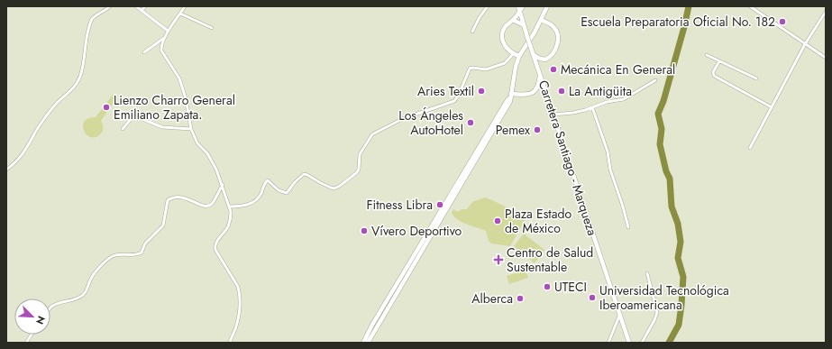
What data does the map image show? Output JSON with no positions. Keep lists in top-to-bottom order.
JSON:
{
  "streets": {
    "main road": ["Carretera Santiago - Marqueza"]
  },
  "places": {
    "other": [
      "Escuela Preparatoria Oficial No. 182",
      "Mecánica En General",
      "Aries Textil",
      "La Antigüita",
      "Lienzo Charro General Emiliano Zapata.",
      "Los Ángeles AutoHotel",
      "Pemex",
      "Fitness Libra",
      "Plaza Estado de México",
      "Vívero Deportivo",
      "UTECI",
      "Universidad Tecnológica Iberoamericana",
      "Alberca"
    ],
    "health": ["Centro de Salud Sustentable"]
  },
  "north": "bottom right"
}
